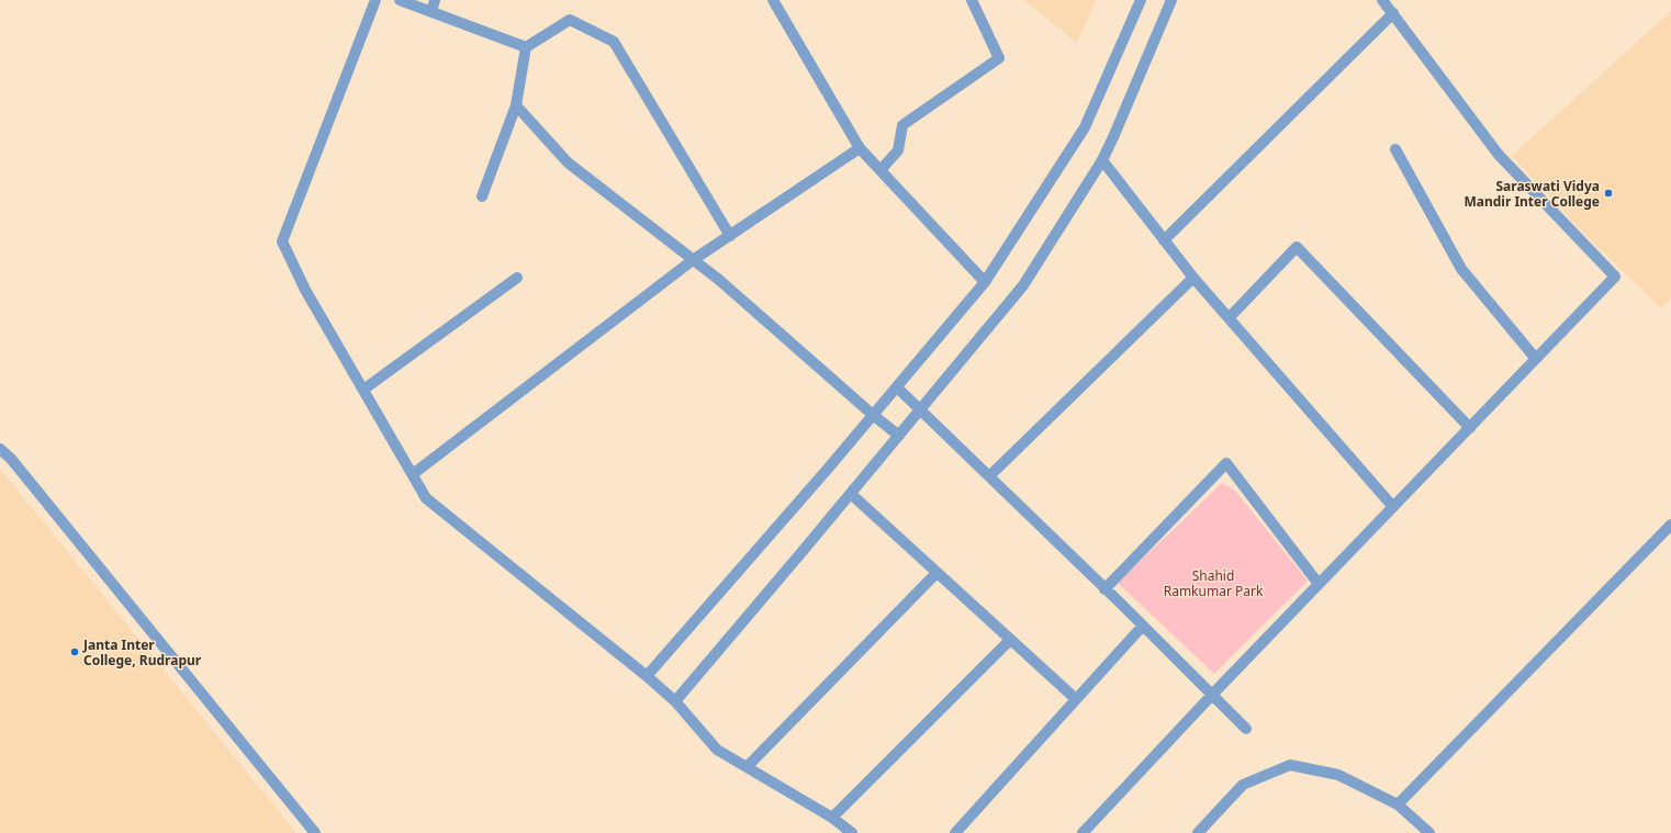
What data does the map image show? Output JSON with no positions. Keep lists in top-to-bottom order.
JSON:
{
  "parks": ["Shahid Ramkumar Park"],
  "places": ["Saraswati Vidya Mandir Inter College", "Janta Inter College, Rudrapur"]
}
